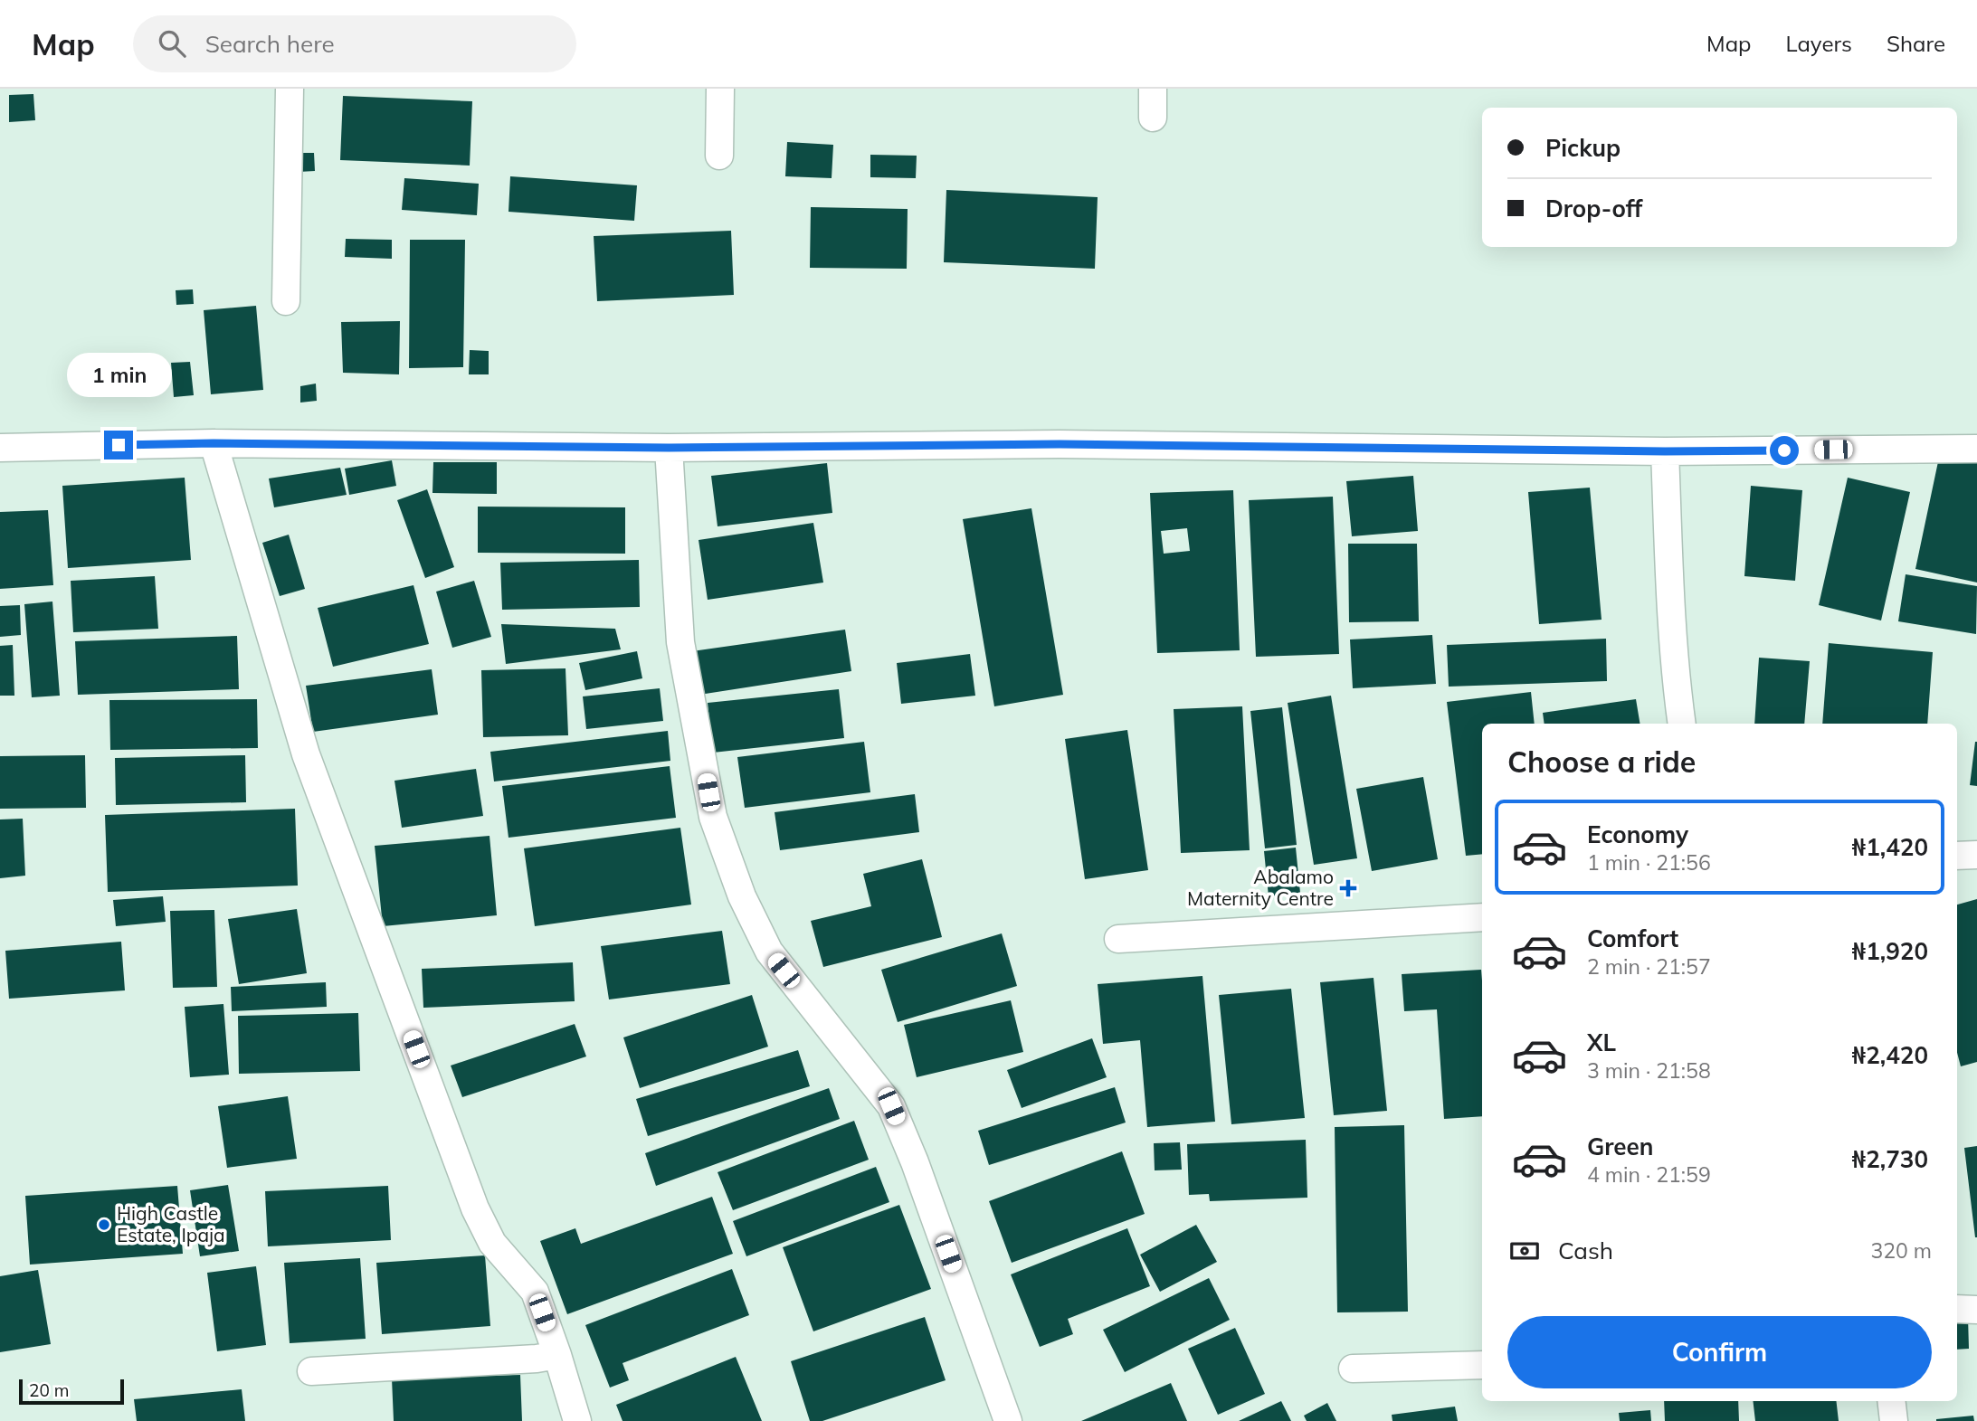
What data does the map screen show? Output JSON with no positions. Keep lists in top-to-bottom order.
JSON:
{
  "places": {
    "health": ["Abalamo Maternity Centre"],
    "other": ["High Castle Estate, Ipaja"]
  },
  "scale_bar": "20 m",
  "page": {
    "header": "Map",
    "search": "Search here",
    "nav": ["Map", "Layers", "Share"],
    "banner": ["Pickup", "Drop-off"],
    "bubble": "1 min",
    "heading": "Choose a ride",
    "list": [
      {
        "name": "Economy",
        "note": "1 min · 21:56",
        "value": "₦1,420"
      },
      {
        "name": "Comfort",
        "note": "2 min · 21:57",
        "value": "₦1,920"
      },
      {
        "name": "XL",
        "note": "3 min · 21:58",
        "value": "₦2,420"
      },
      {
        "name": "Green",
        "note": "4 min · 21:59",
        "value": "₦2,730"
      }
    ],
    "pay": ["Cash", "320 m"],
    "buttons": "Confirm",
    "scale": "20 m"
  }
}
